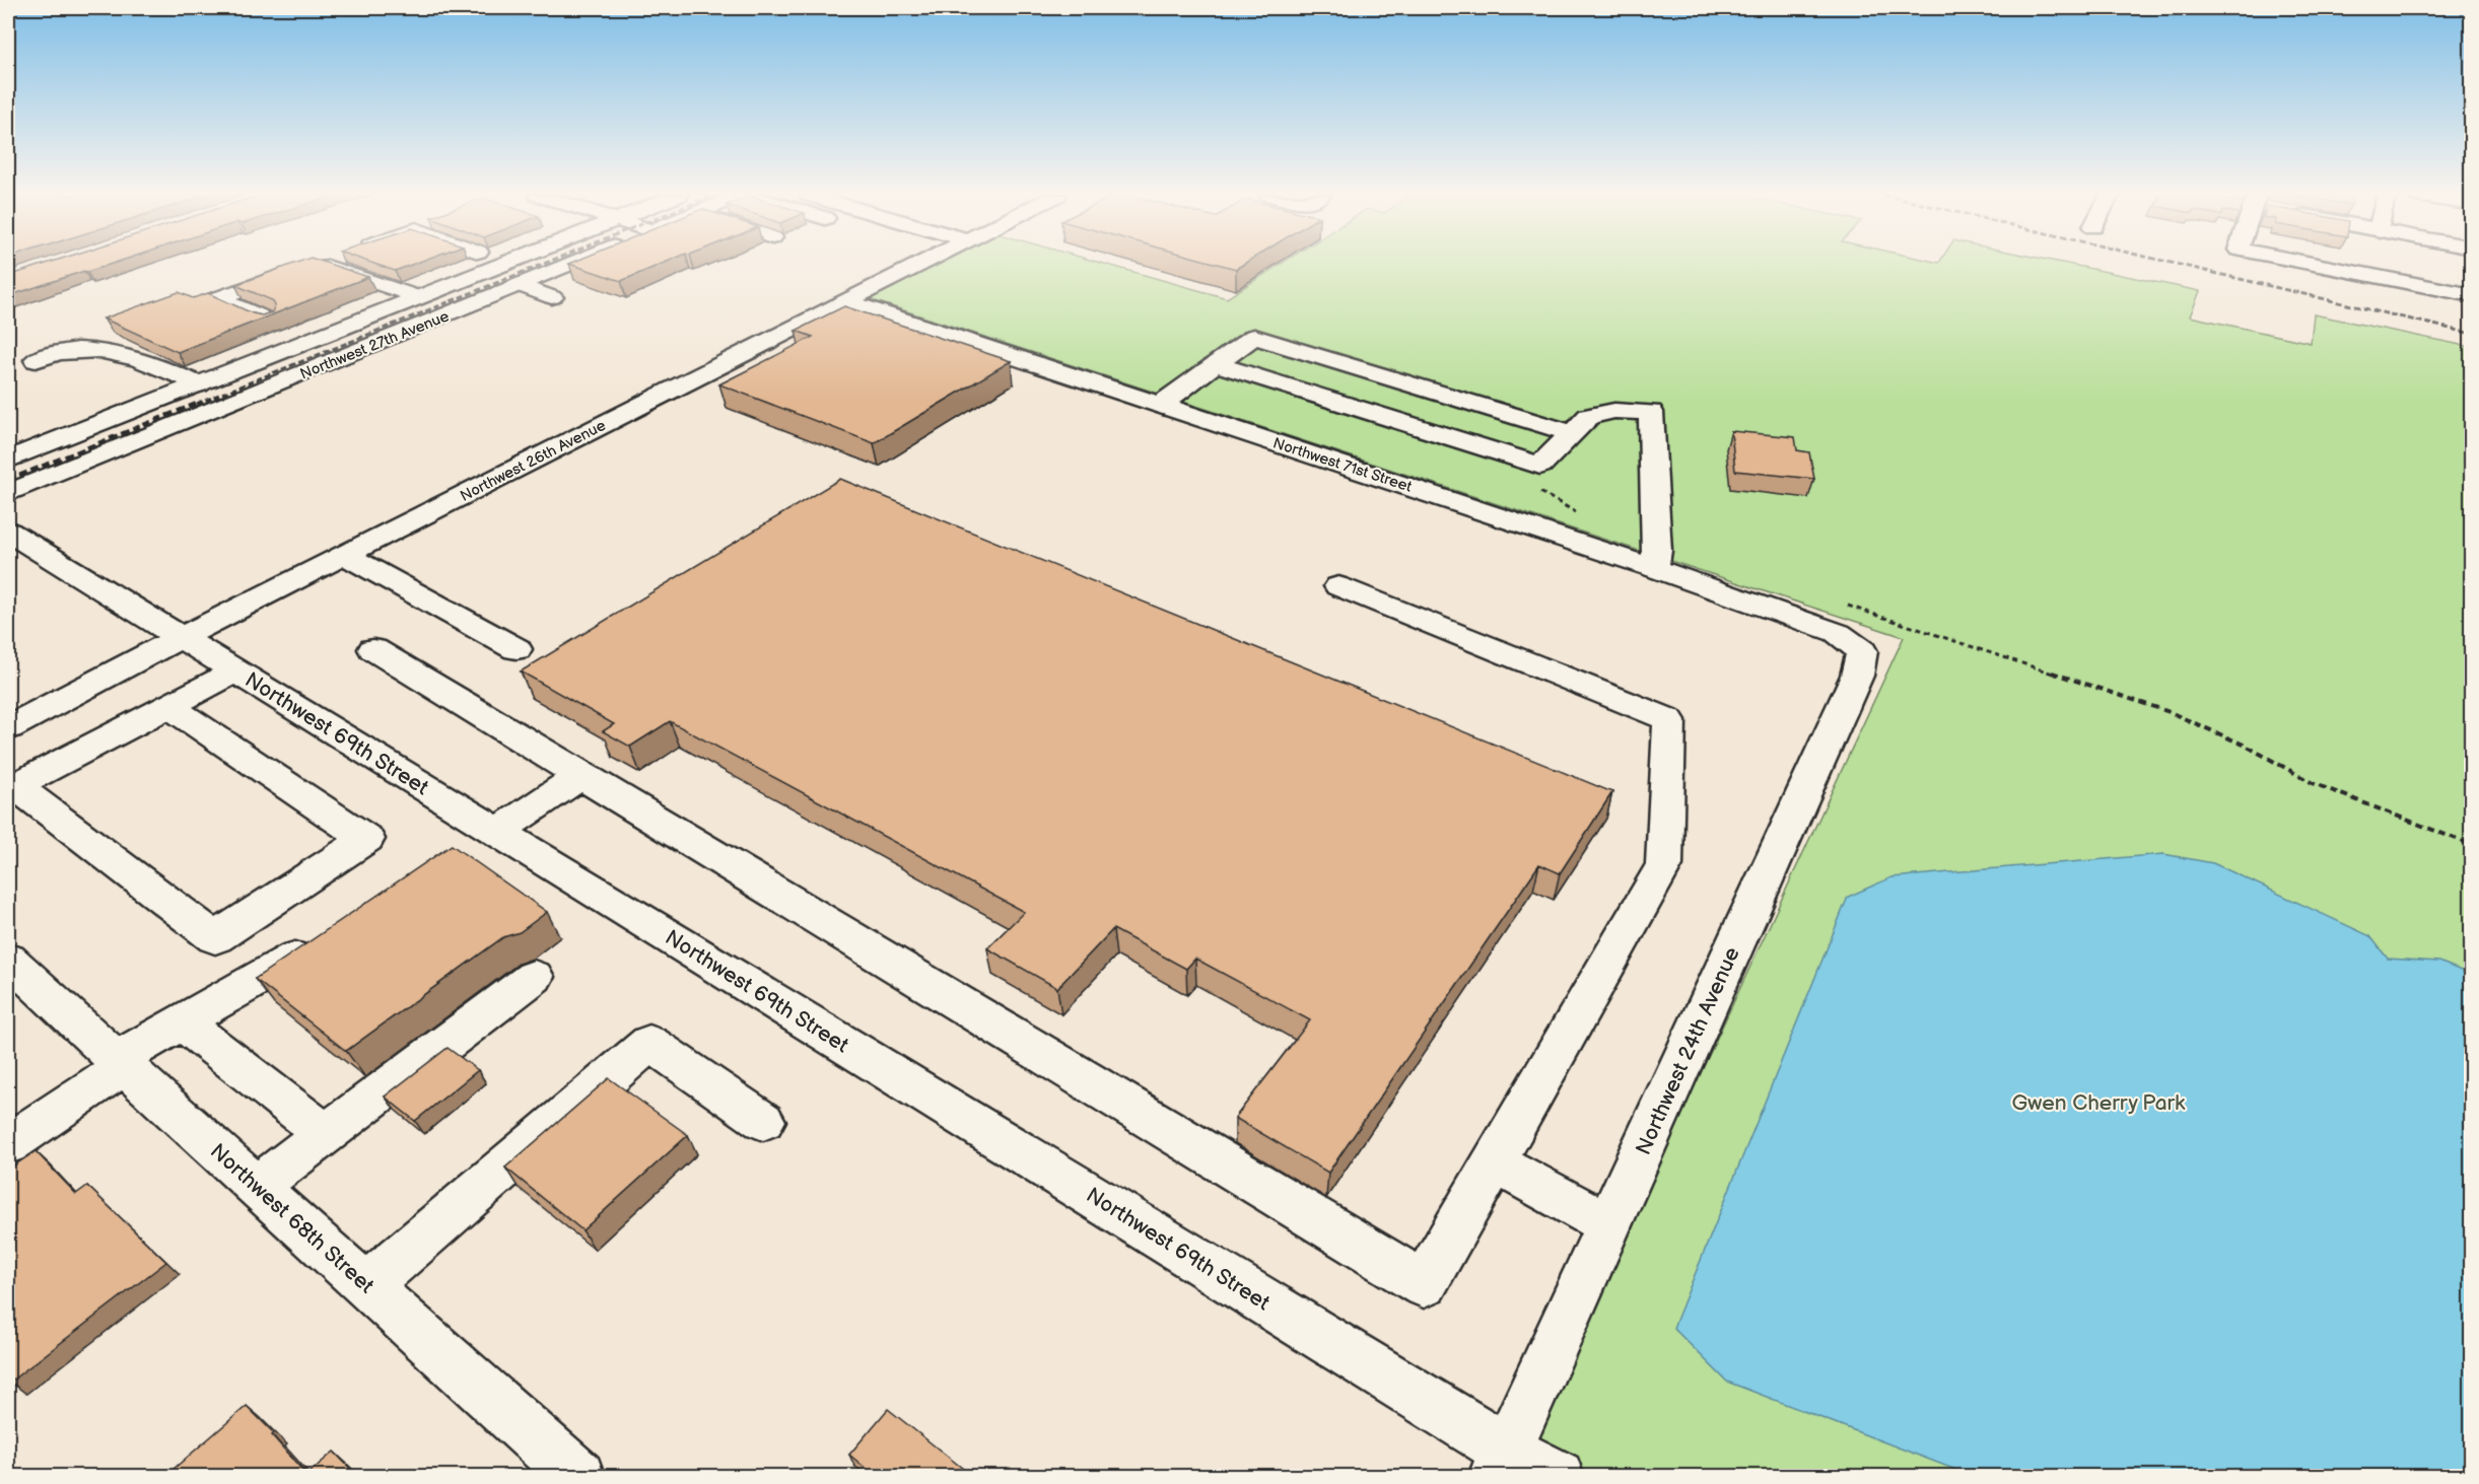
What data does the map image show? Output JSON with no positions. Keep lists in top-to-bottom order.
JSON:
{
  "streets": {
    "street": [
      "Northwest 27th Avenue",
      "Northwest 26th Avenue",
      "Northwest 71st Street",
      "Northwest 69th Street",
      "Northwest 24th Avenue",
      "Northwest 68th Street"
    ]
  },
  "crossings": [
    ["Northwest 26th Avenue", "Northwest 71st Street"],
    ["Northwest 26th Avenue", "Northwest 69th Street"],
    ["Northwest 71st Street", "Northwest 24th Avenue"],
    ["Northwest 69th Street", "Northwest 24th Avenue"]
  ],
  "parks": ["Gwen Cherry Park"]
}
